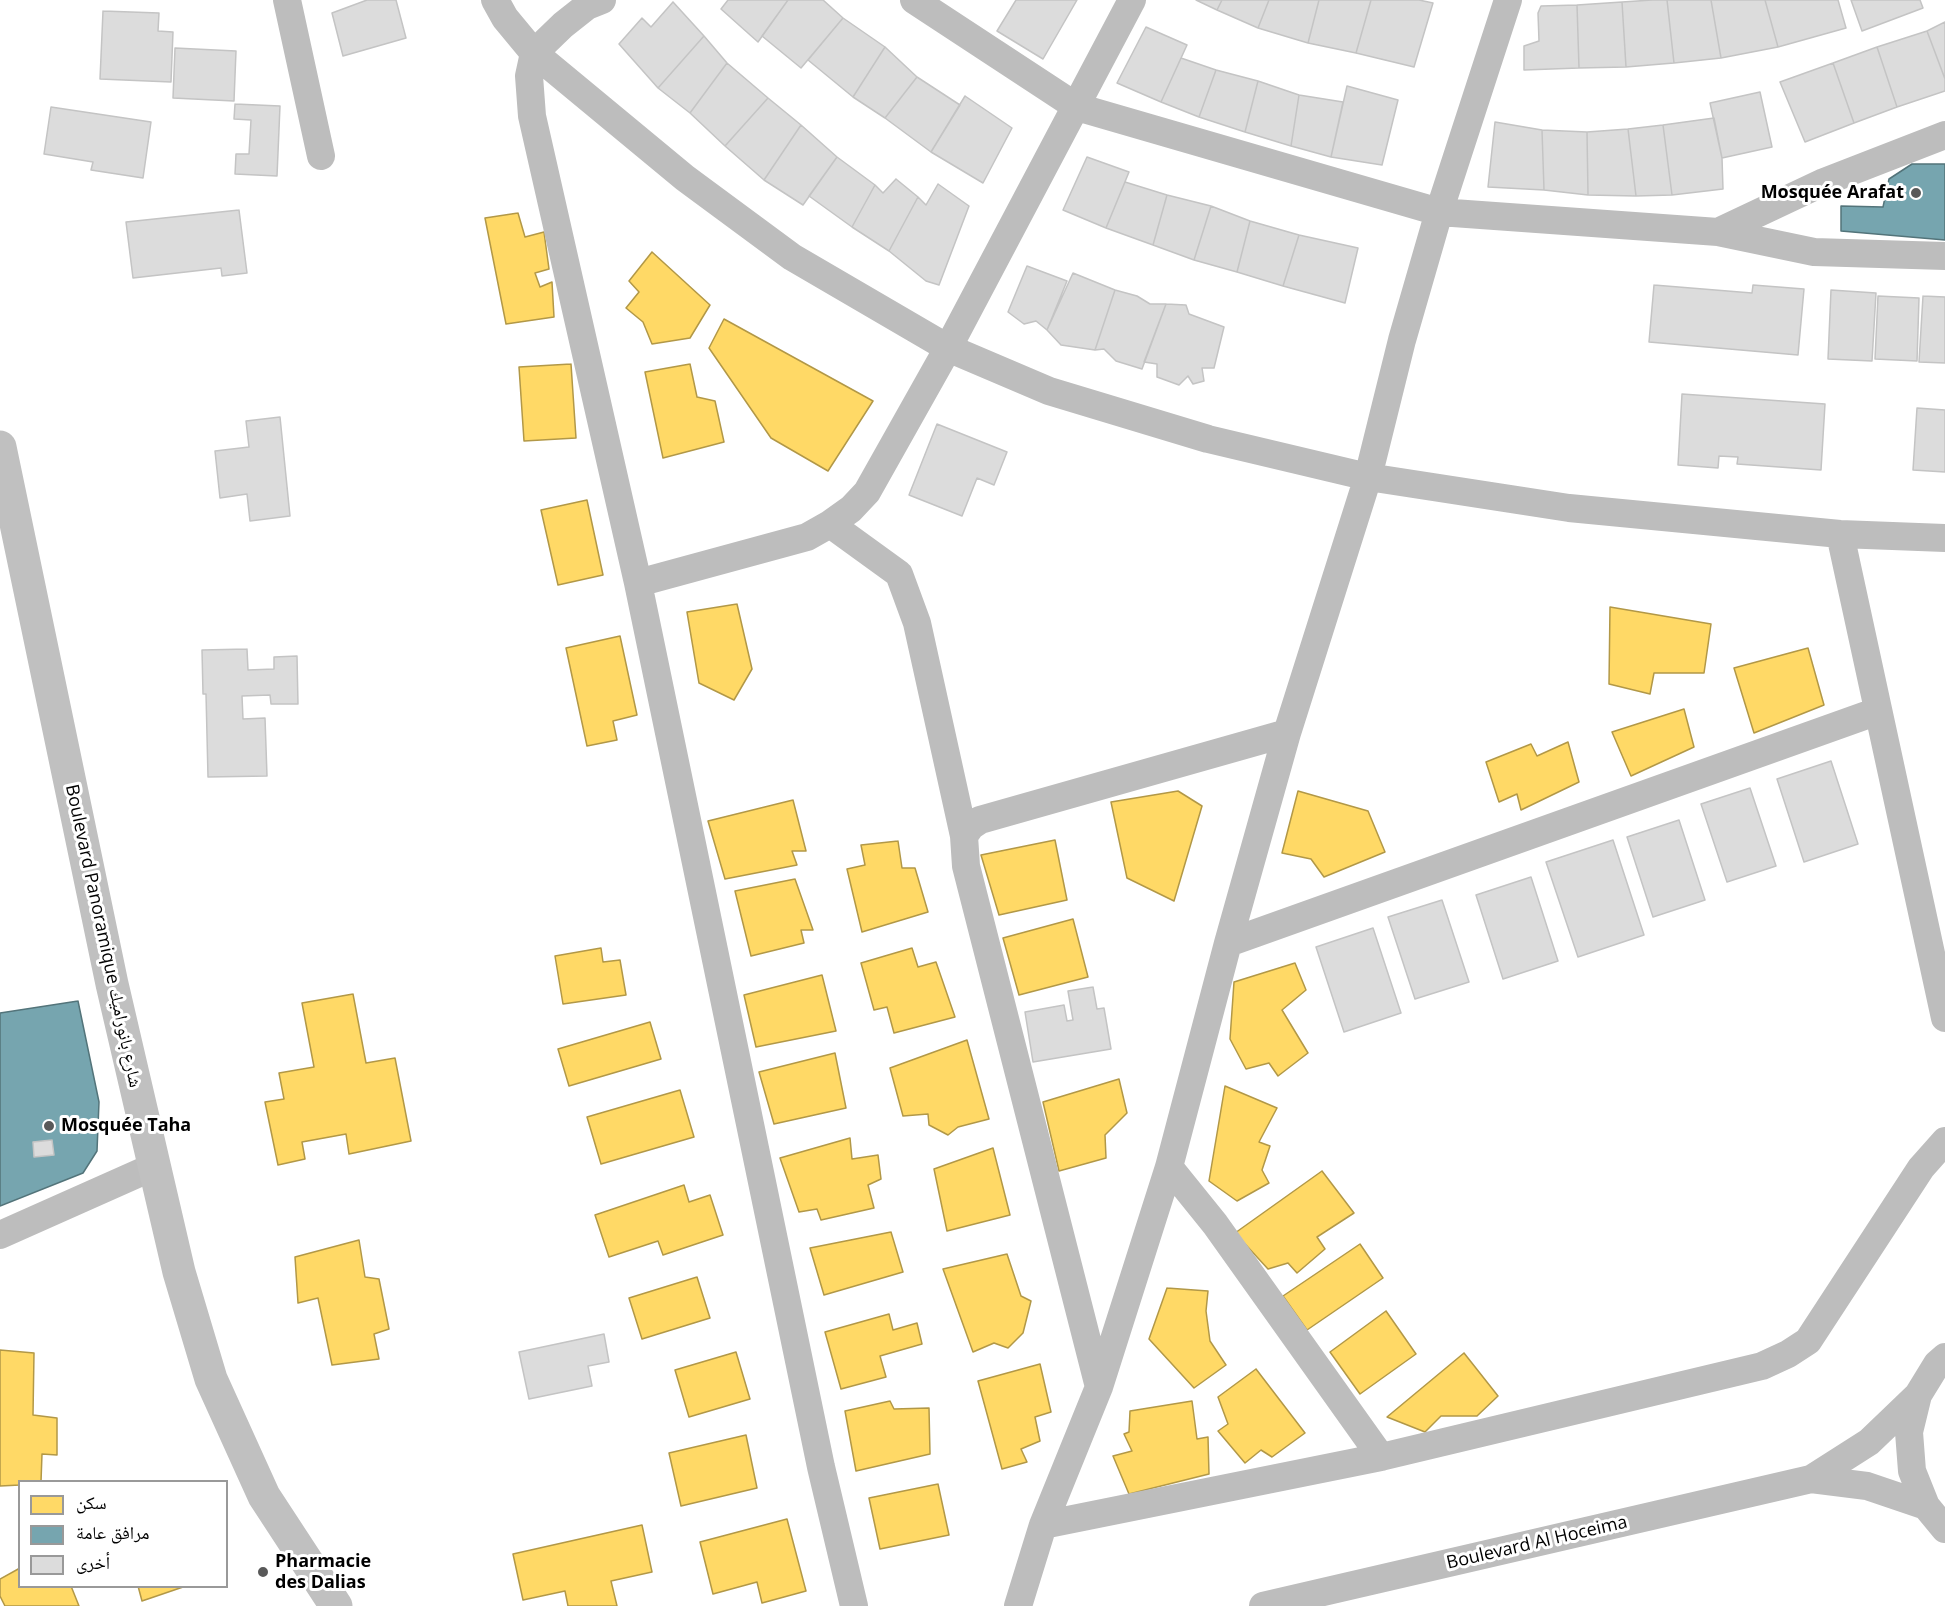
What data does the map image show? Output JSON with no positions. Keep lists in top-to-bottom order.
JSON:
{
  "streets": {
    "main road": ["Boulevard Panoramique شارع بانوراميك"],
    "street": ["Boulevard Al Hoceima"]
  },
  "places": ["Mosquée Arafat", "Mosquée Taha", "Pharmacie des Dalias"],
  "legend": ["سكن", "مرافق عامة", "أخرى"]
}
